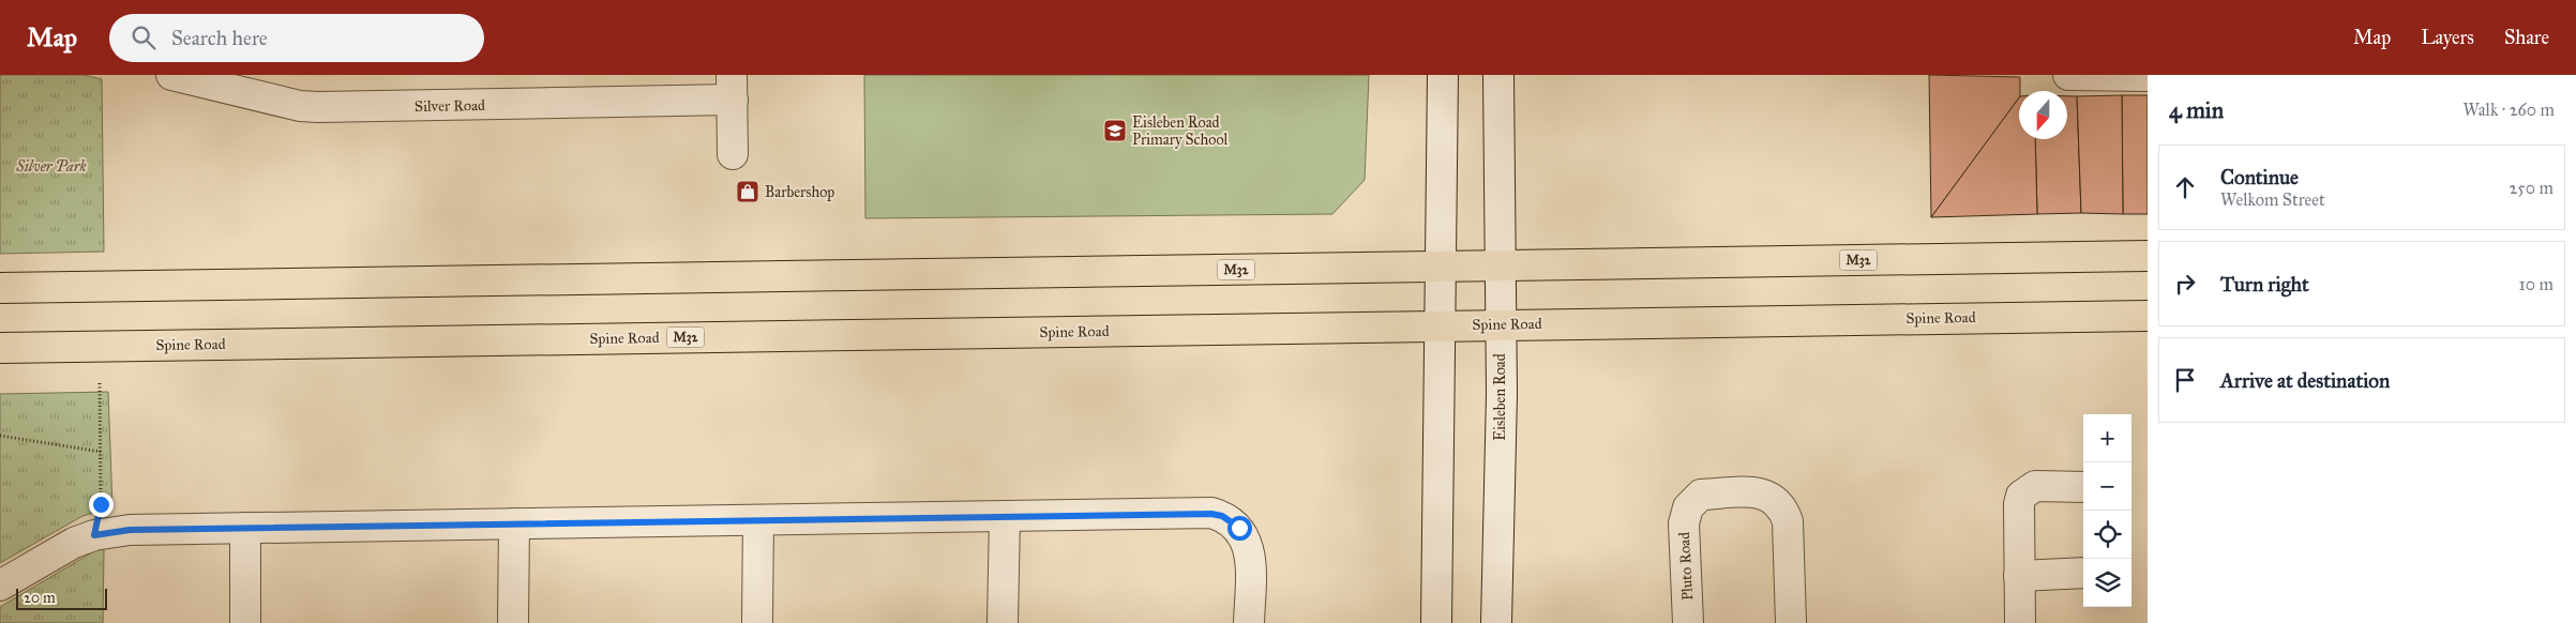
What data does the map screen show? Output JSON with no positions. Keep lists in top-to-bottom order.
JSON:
{
  "streets": {
    "main road": ["M32", "Spine Road"],
    "street": ["Silver Road", "Eisleben Road", "Pluto Road"]
  },
  "crossings": [
    ["M32", "Eisleben Road"],
    ["Spine Road", "Eisleben Road"]
  ],
  "parks": ["Silver Park"],
  "places": {
    "school or university": ["Eisleben Road Primary School"],
    "shop": ["Barbershop"]
  },
  "scale_bar": "20 m",
  "north": "bottom",
  "page": {
    "header": "Map",
    "search": "Search here",
    "nav": ["Map", "Layers", "Share"],
    "heading": ["4 min", "Walk · 260 m"],
    "list": [
      ["Continue", "Welkom Street", "250 m"],
      ["Turn right", "10 m"],
      "Arrive at destination"
    ],
    "map_buttons": ["+", "−"],
    "scale": "20 m"
  }
}
